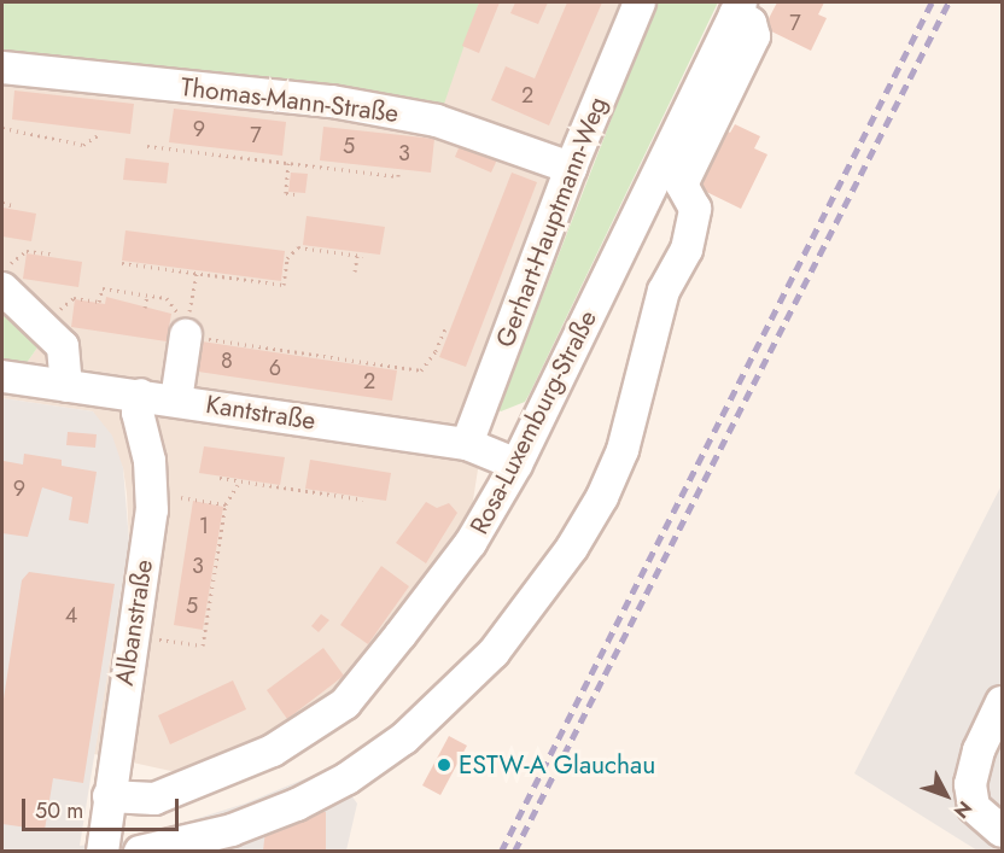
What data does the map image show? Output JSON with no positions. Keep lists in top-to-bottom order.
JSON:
{
  "streets": {
    "street": [
      "Thomas-Mann-Straße",
      "Gerhart-Hauptmann-Weg",
      "Kantstraße",
      "Rosa-Luxemburg-Straße",
      "Albanstraße"
    ]
  },
  "crossings": [
    ["Thomas-Mann-Straße", "Gerhart-Hauptmann-Weg"],
    ["Gerhart-Hauptmann-Weg", "Kantstraße"],
    ["Kantstraße", "Rosa-Luxemburg-Straße"],
    ["Kantstraße", "Albanstraße"],
    ["Rosa-Luxemburg-Straße", "Albanstraße"]
  ],
  "places": ["ESTW-A Glauchau"],
  "house_numbers": [
    "7",
    "2",
    "9",
    "7",
    "5",
    "3",
    "8",
    "6",
    "2",
    "9",
    "1",
    "3",
    "5",
    "4"
  ],
  "scale_bar": "50 m",
  "north": "bottom right"
}
